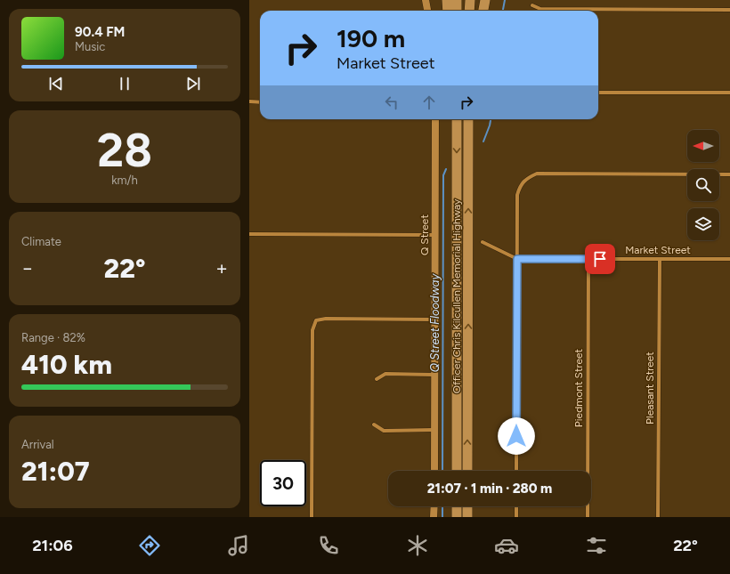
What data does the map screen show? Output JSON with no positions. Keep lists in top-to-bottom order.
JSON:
{
  "streets": {
    "highway": ["Officer Chris Kilcullen Memorial Highway"],
    "street": [
      "Q Street",
      "Market Street",
      "Piedmont Street",
      "Pleasant Street"
    ]
  },
  "crossings": [
    ["Market Street", "Piedmont Street"],
    ["Market Street", "Pleasant Street"]
  ],
  "water": ["Q Street Floodway"],
  "north": "left",
  "page": {
    "turn": ["190 m", "Market Street"],
    "song": ["90.4 FM", "Music"],
    "tile": [
      ["28", "km/h"],
      "Climate",
      ["Range · 82%", "410 km"],
      ["Arrival", "21:07"]
    ],
    "heat": ["−", "22°", "+"],
    "limit": "30",
    "trip": "21:07 · 1 min · 280 m",
    "tabs": ["21:06", "22°"]
  }
}
